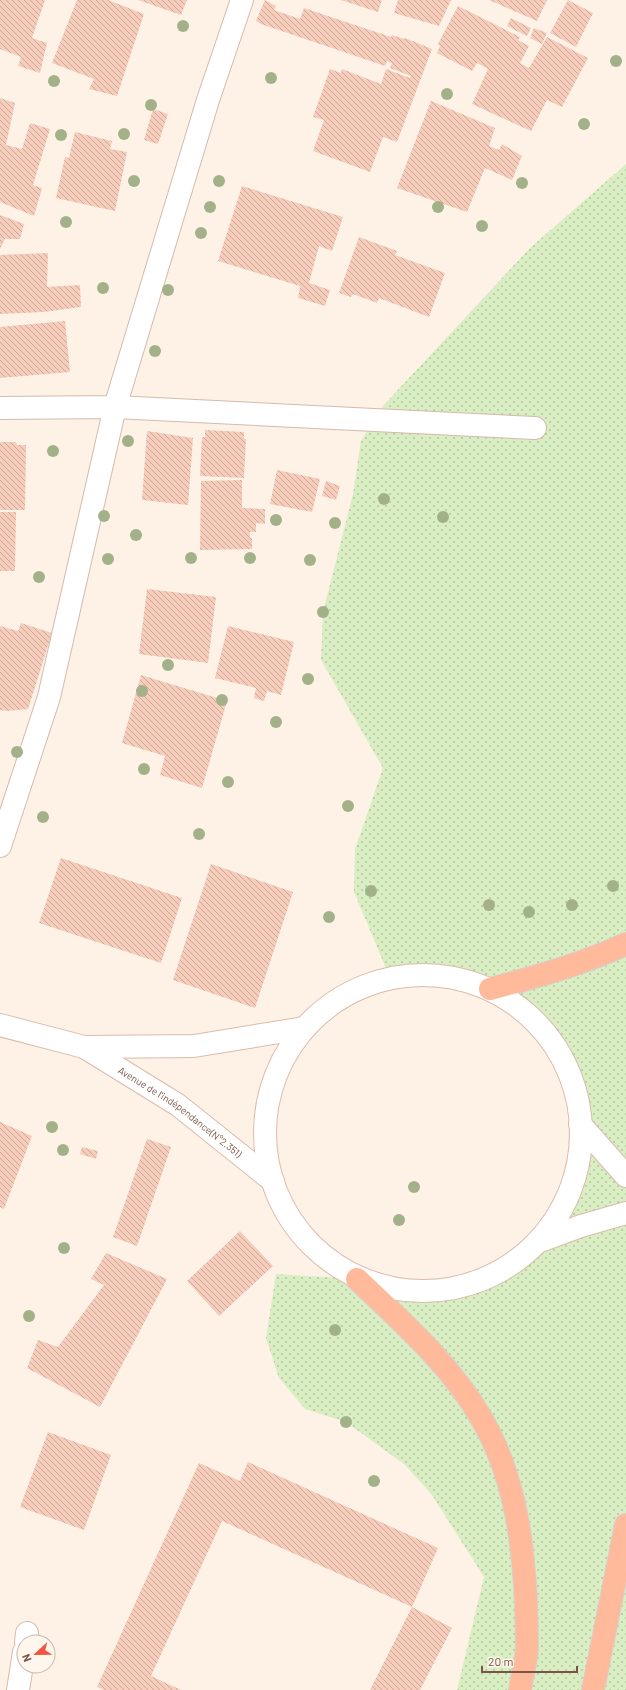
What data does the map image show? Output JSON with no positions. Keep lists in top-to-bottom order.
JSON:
{
  "streets": {
    "main road": ["Avenue de l'indépendance(N°2.351)"]
  },
  "scale_bar": "20 m",
  "north": "left"
}
